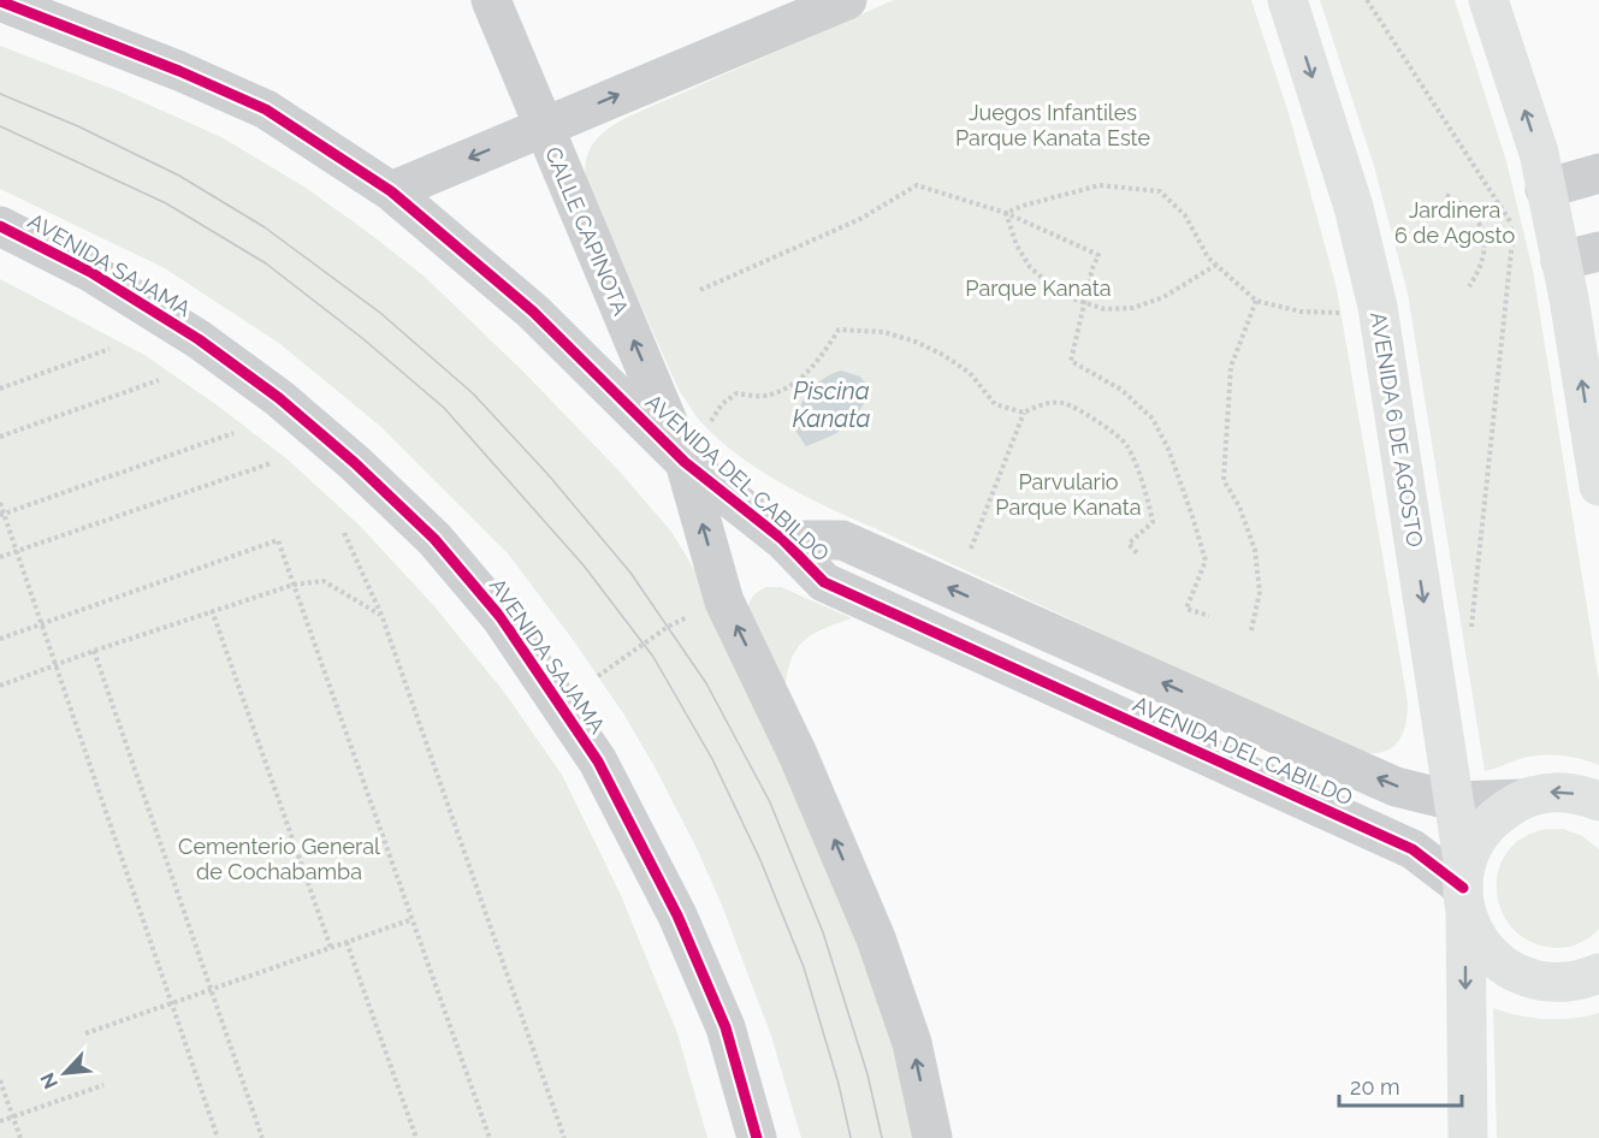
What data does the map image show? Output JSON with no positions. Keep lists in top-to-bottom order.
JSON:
{
  "streets": {
    "main road": ["AVENIDA 6 DE AGOSTO"],
    "street": ["CALLE CAPINOTA", "AVENIDA SAJAMA", "AVENIDA DEL CABILDO"]
  },
  "crossings": [
    ["CALLE CAPINOTA", "AVENIDA DEL CABILDO"],
    ["AVENIDA 6 DE AGOSTO", "AVENIDA DEL CABILDO"]
  ],
  "one_way": ["CALLE CAPINOTA"],
  "water": ["Piscina Kanata"],
  "parks": [
    "Juegos Infantiles Parque Kanata Este",
    "Jardinera 6 de Agosto",
    "Parque Kanata",
    "Parvulario Parque Kanata",
    "Cementerio General de Cochabamba"
  ],
  "scale_bar": "20 m",
  "north": "bottom left"
}
